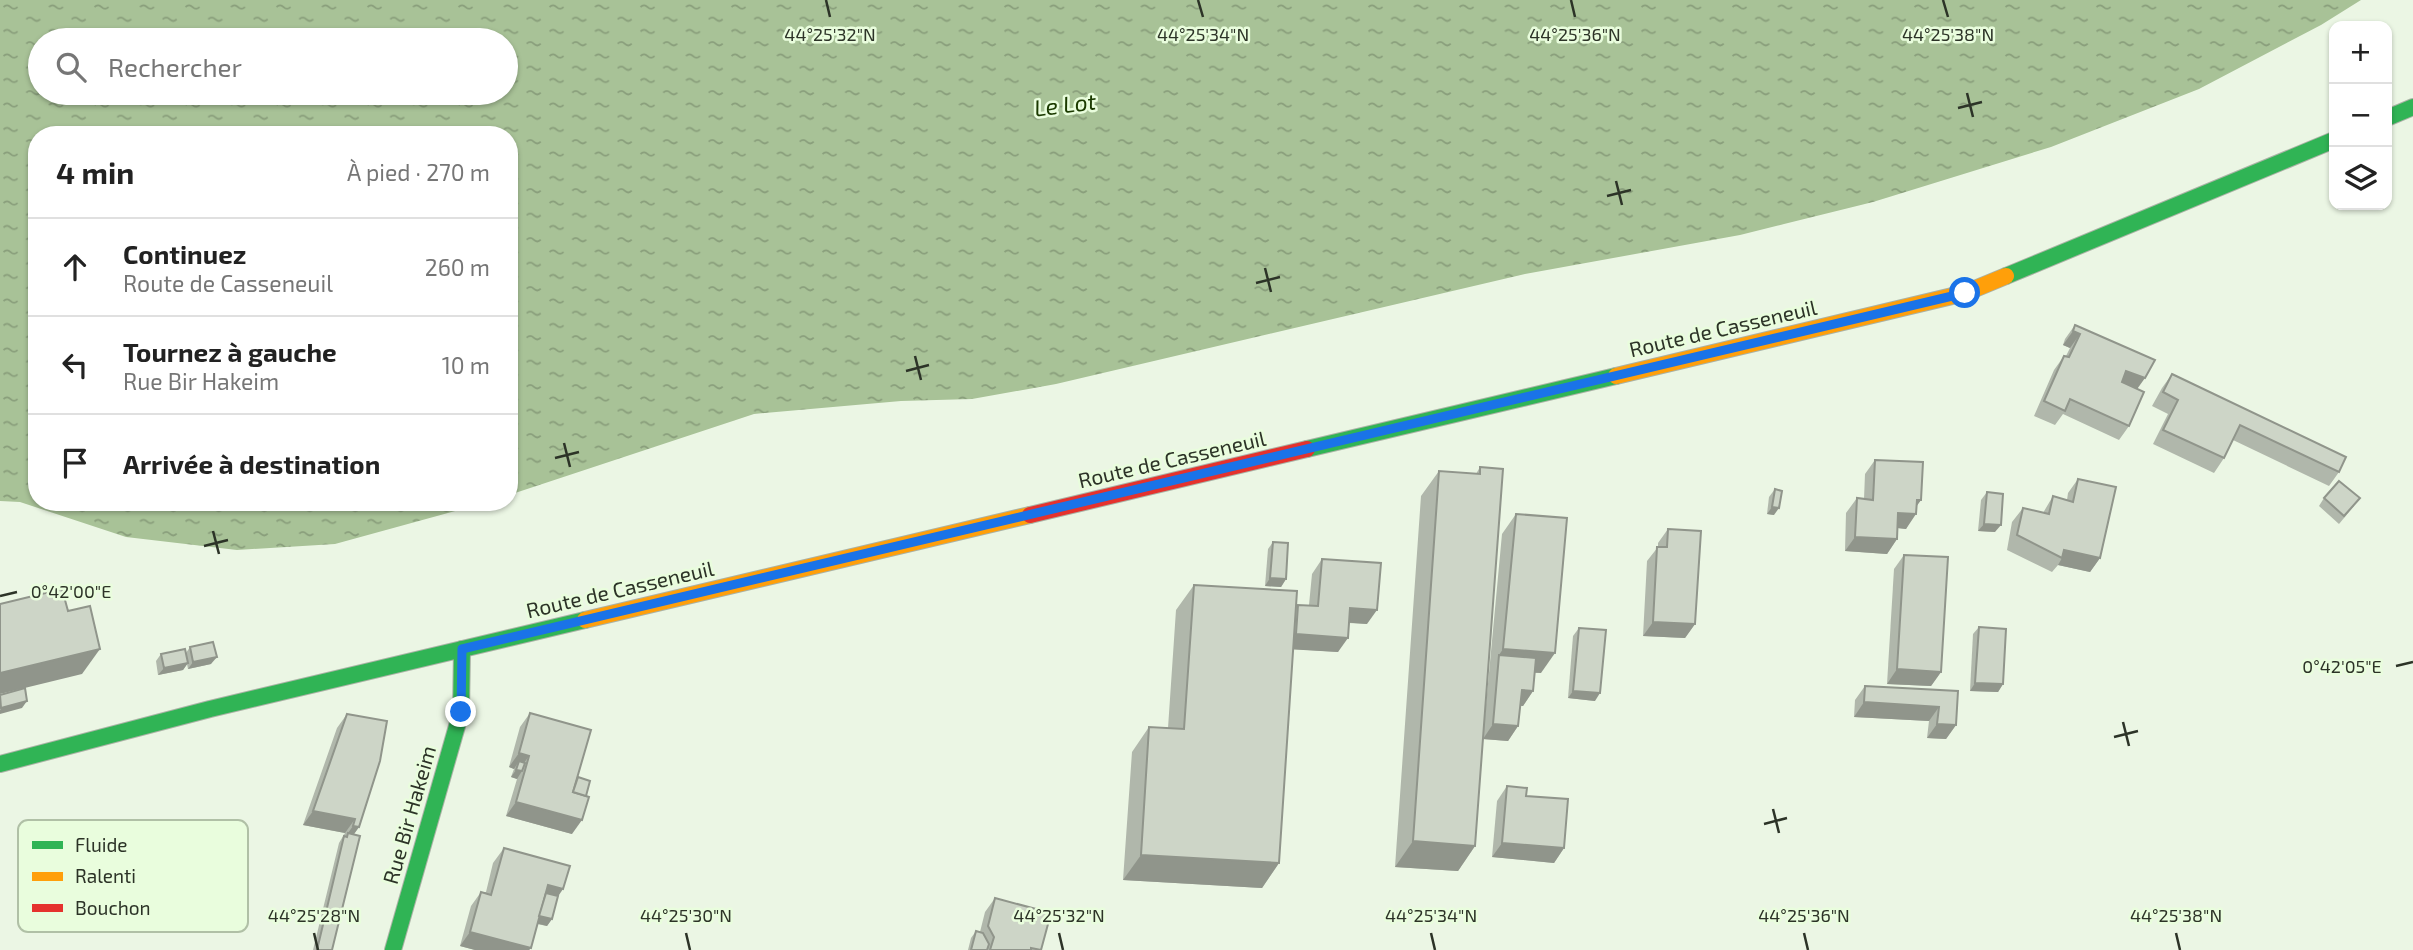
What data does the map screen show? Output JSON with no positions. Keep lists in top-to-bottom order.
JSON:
{
  "streets": {
    "main road": ["Route de Casseneuil", "Rue Bir Hakeim"]
  },
  "crossings": [
    ["Route de Casseneuil", "Rue Bir Hakeim"]
  ],
  "water": ["Le Lot"],
  "legend": ["Fluide", "Ralenti", "Bouchon"],
  "page": {
    "map_buttons": ["+", "−"],
    "search": "Rechercher",
    "heading": ["4 min", "À pied · 270 m"],
    "list": [
      ["Continuez", "Route de Casseneuil", "260 m"],
      ["Tournez à gauche", "Rue Bir Hakeim", "10 m"],
      "Arrivée à destination"
    ]
  },
  "coordinates": [
    "44°25'32\"N",
    "44°25'34\"N",
    "44°25'36\"N",
    "44°25'38\"N",
    "0°42'00\"E",
    "0°42'05\"E",
    "44°25'28\"N",
    "44°25'30\"N"
  ]
}
